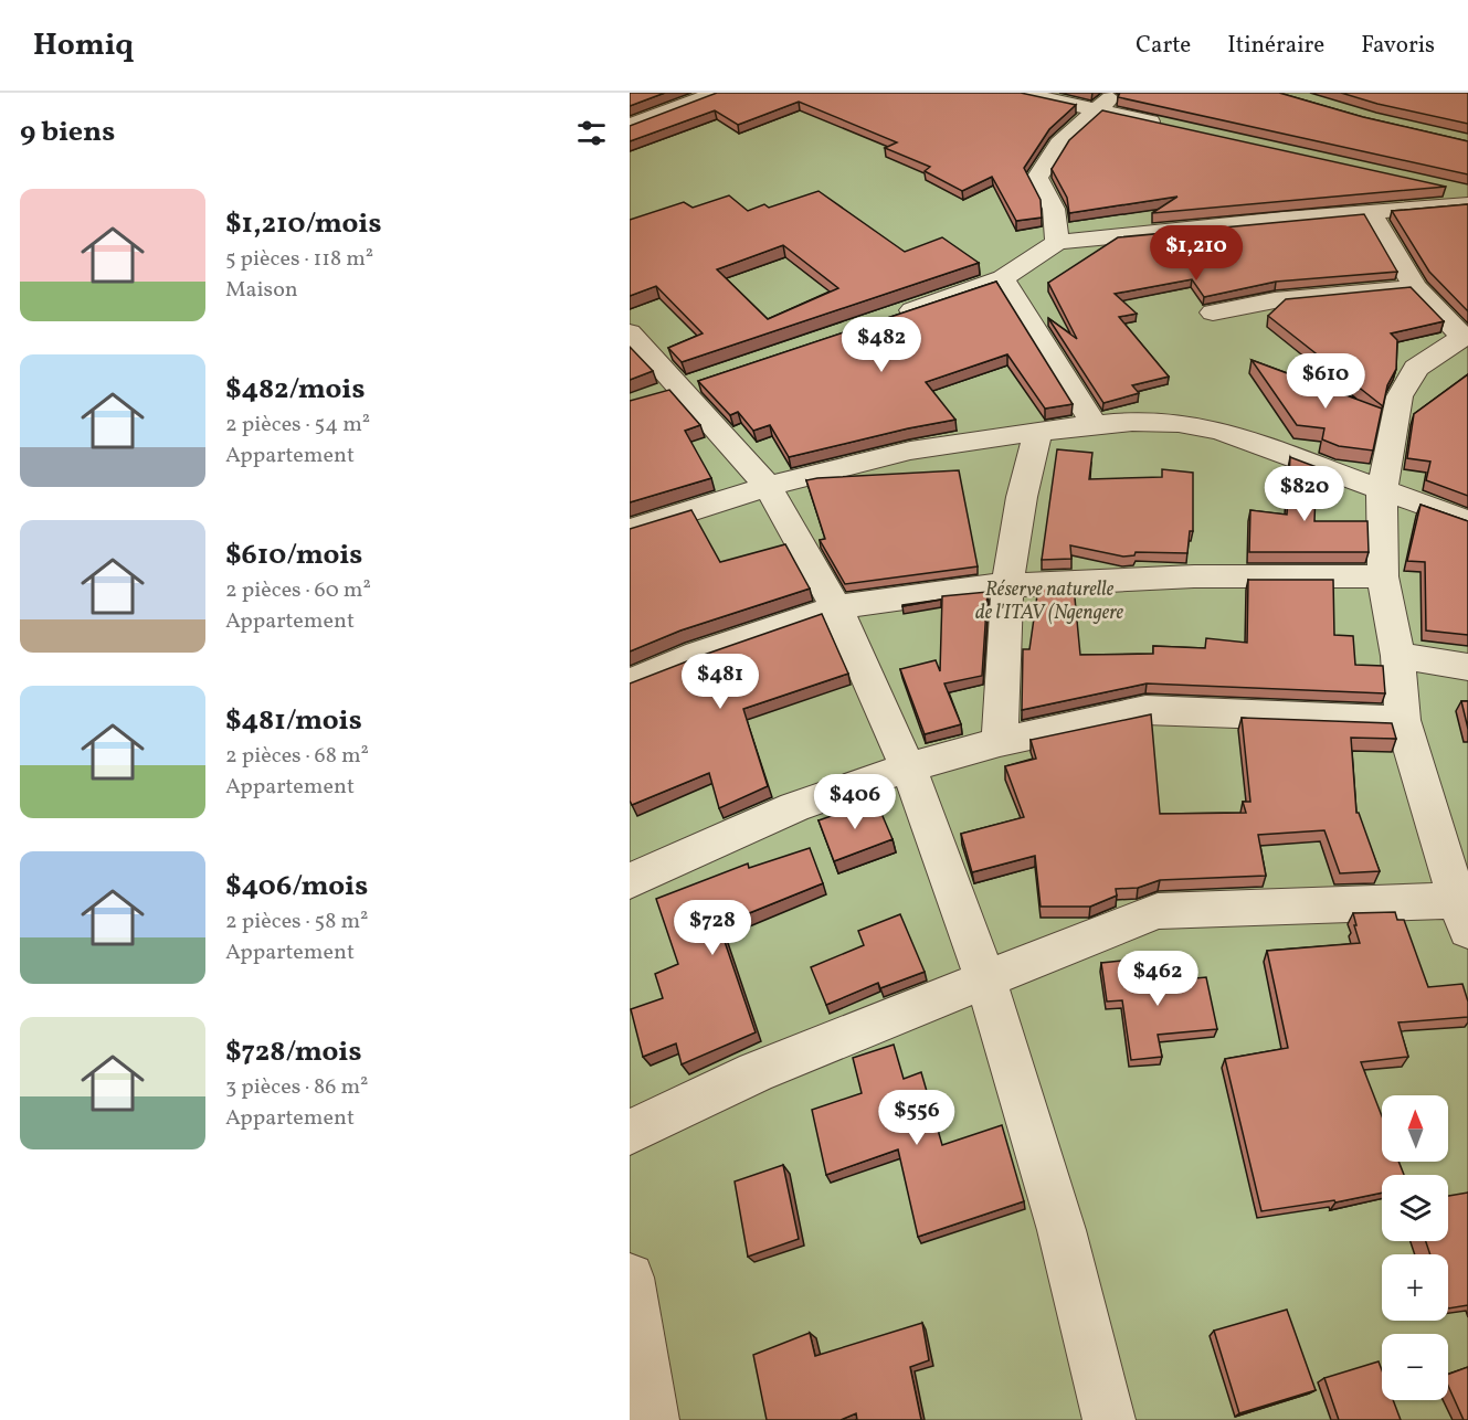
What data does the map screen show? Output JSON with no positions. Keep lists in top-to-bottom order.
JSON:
{
  "parks": ["Réserve naturelle de l'ITAV (Ngengere"],
  "north": "top",
  "page": {
    "header": "Homiq",
    "nav": ["Carte", "Itinéraire", "Favoris"],
    "heading": "9 biens",
    "list": [
      {
        "name": "$1,210/mois",
        "note": "5 pièces · 118 m² · Maison"
      },
      {
        "name": "$482/mois",
        "note": "2 pièces · 54 m² · Appartement"
      },
      {
        "name": "$610/mois",
        "note": "2 pièces · 60 m² · Appartement"
      },
      {
        "name": "$481/mois",
        "note": "2 pièces · 68 m² · Appartement"
      },
      {
        "name": "$406/mois",
        "note": "2 pièces · 58 m² · Appartement"
      },
      {
        "name": "$728/mois",
        "note": "3 pièces · 86 m² · Appartement"
      }
    ],
    "price": [
      "$1,210",
      "$482",
      "$610",
      "$820",
      "$481",
      "$406",
      "$728",
      "$462",
      "$556"
    ],
    "map_buttons": ["+", "−"]
  }
}
